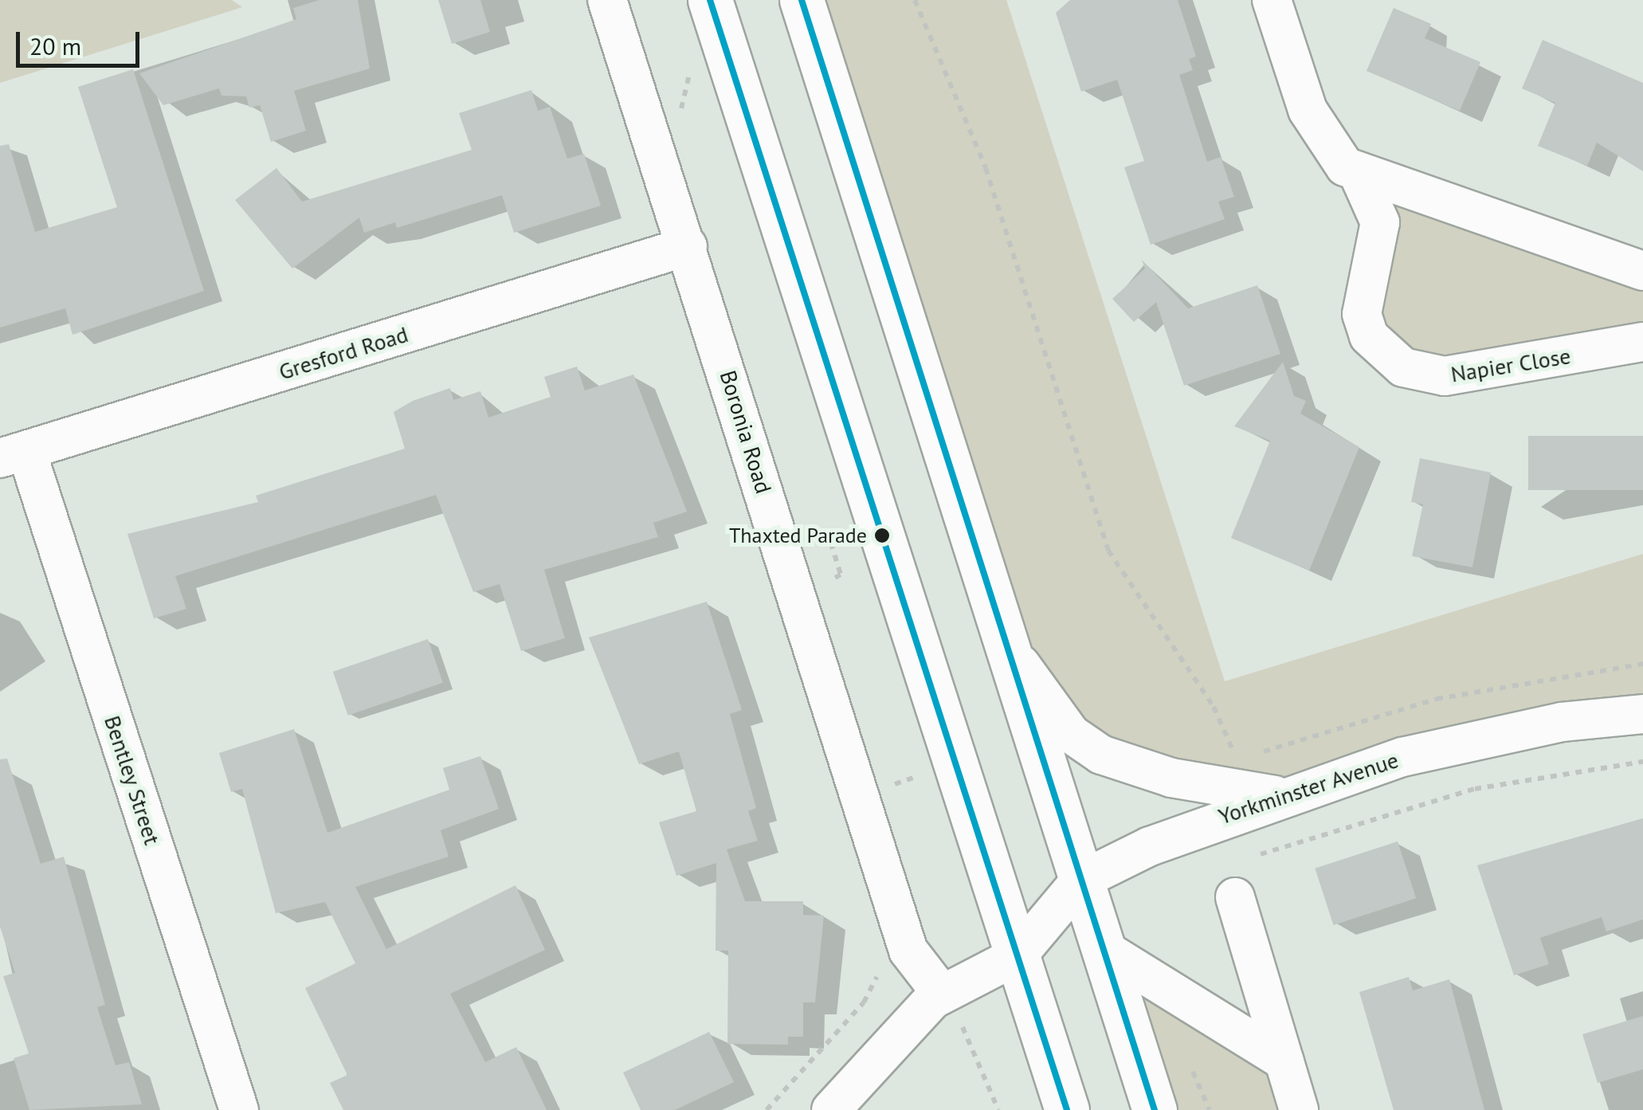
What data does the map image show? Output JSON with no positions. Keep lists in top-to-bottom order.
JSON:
{
  "streets": {
    "street": [
      "Gresford Road",
      "Napier Close",
      "Boronia Road",
      "Bentley Street",
      "Yorkminster Avenue"
    ]
  },
  "crossings": [
    ["Gresford Road", "Boronia Road"],
    ["Gresford Road", "Bentley Street"]
  ],
  "places": ["Thaxted Parade"],
  "scale_bar": "20 m"
}
